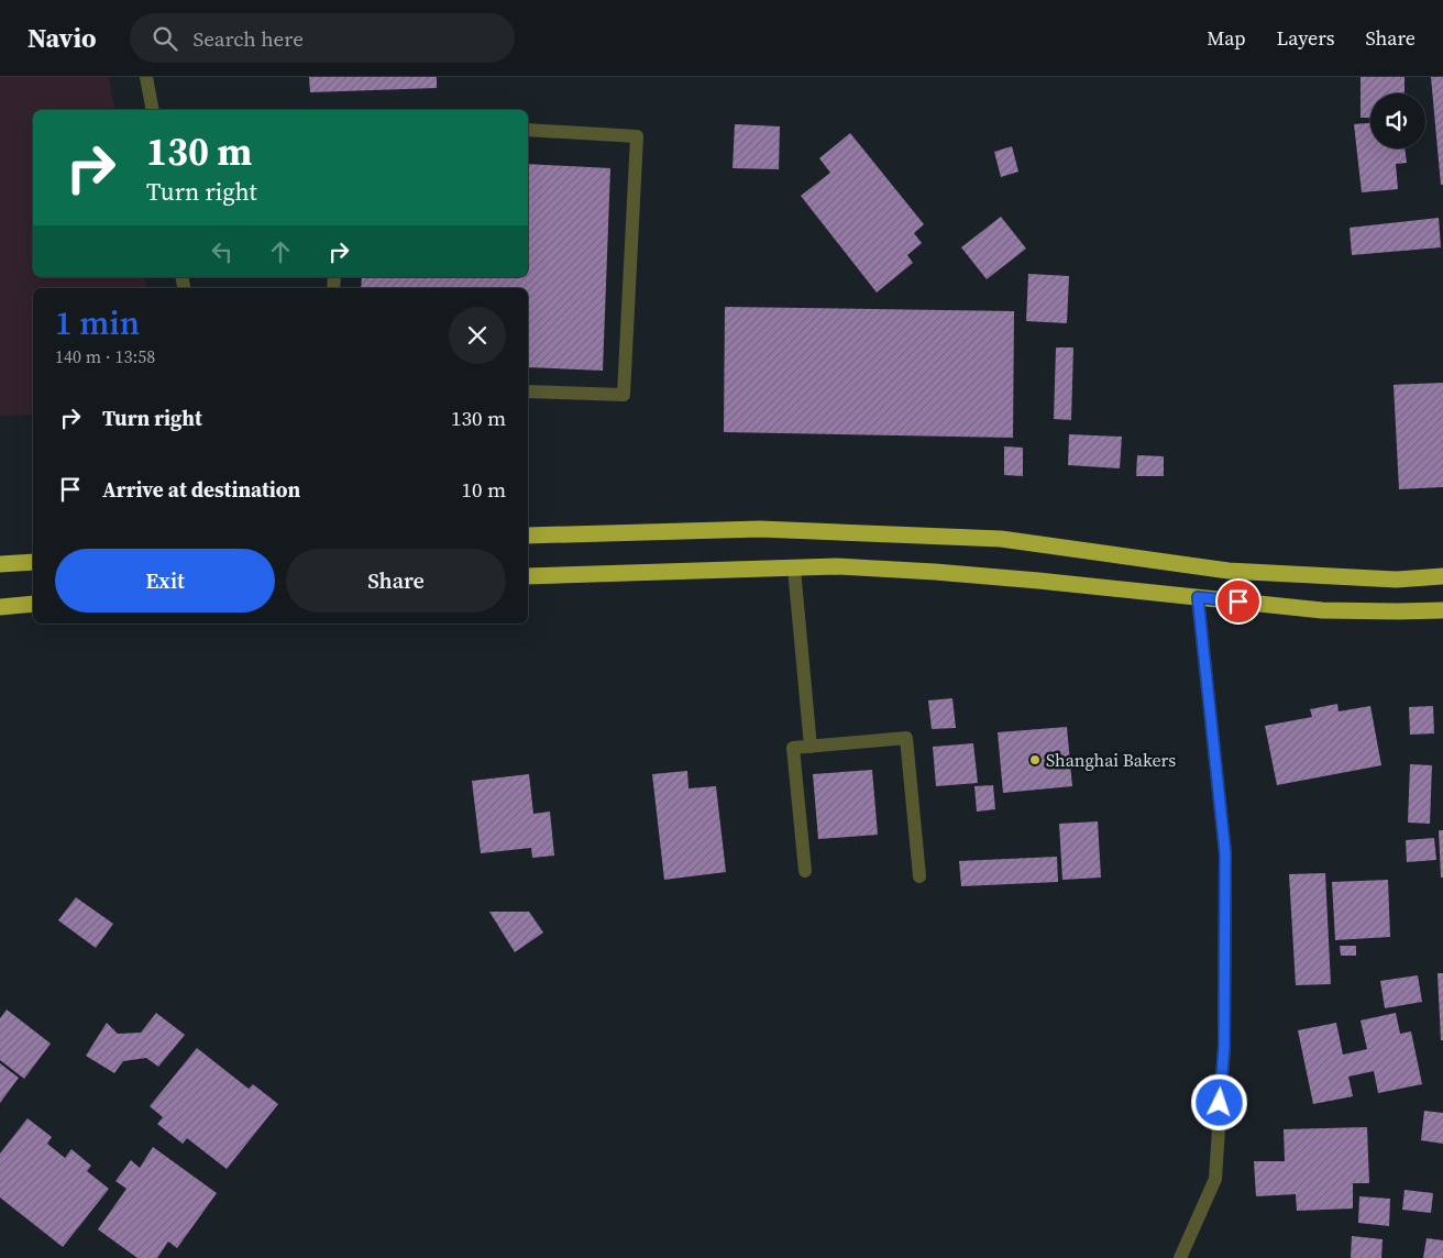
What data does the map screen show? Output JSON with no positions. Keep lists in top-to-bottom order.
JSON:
{
  "places": ["Shanghai Bakers"],
  "page": {
    "header": "Navio",
    "search": "Search here",
    "nav": ["Map", "Layers", "Share"],
    "turn": ["130 m", "Turn right"],
    "heading": ["1 min", "140 m · 13:58"],
    "list": [
      {
        "name": "Turn right",
        "value": "130 m"
      },
      {
        "name": "Arrive at destination",
        "value": "10 m"
      }
    ],
    "buttons": ["Exit", "Share"]
  }
}
